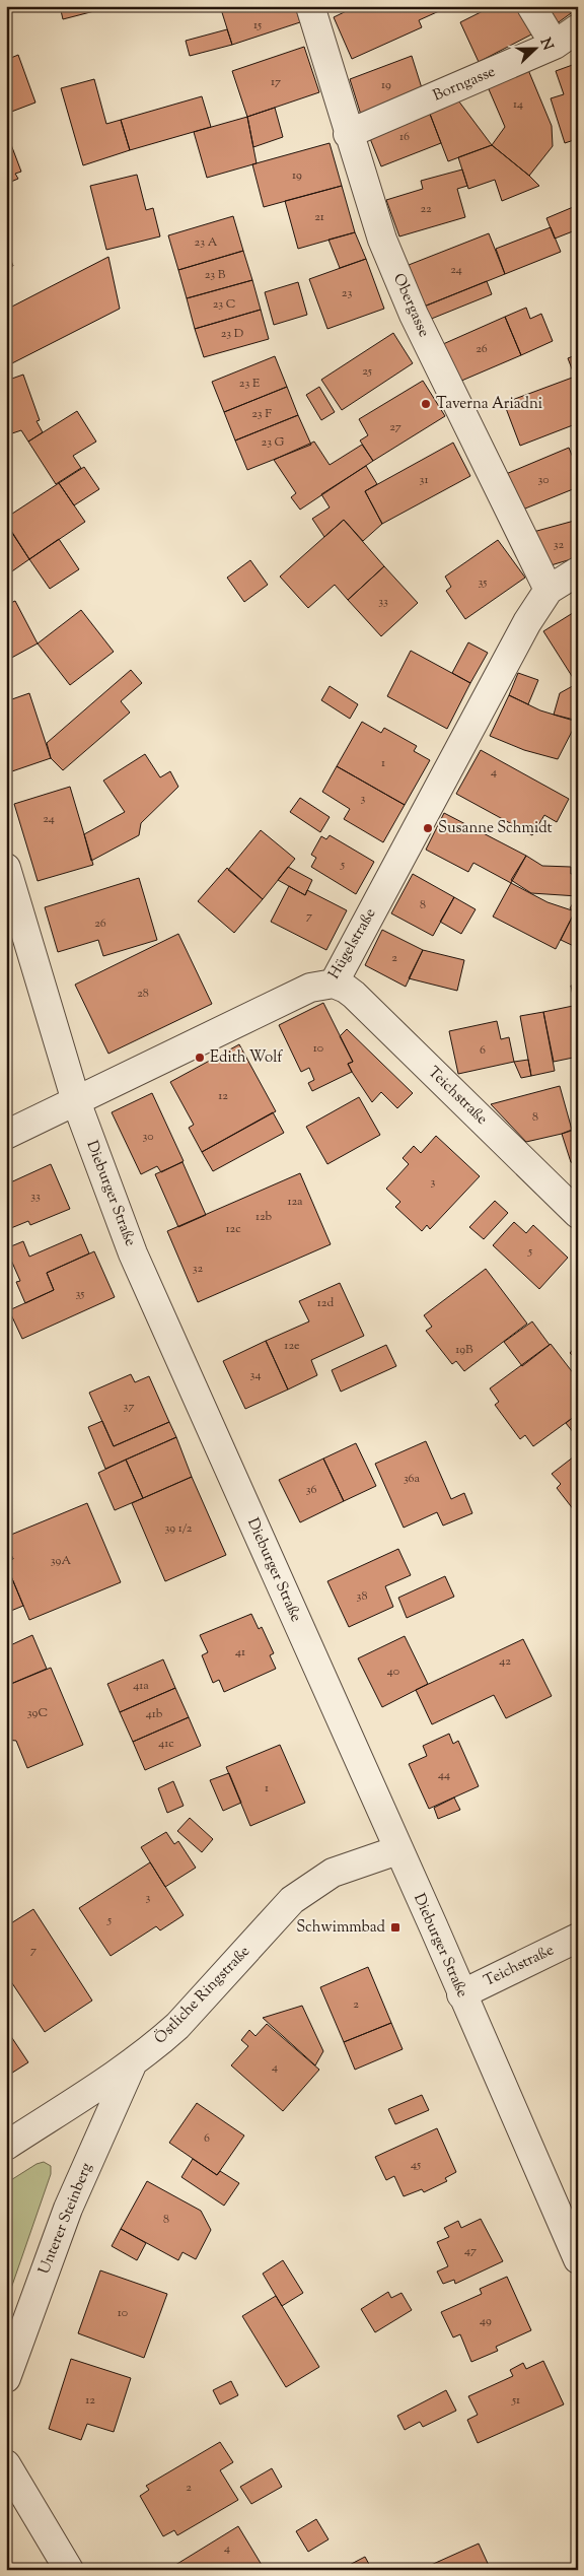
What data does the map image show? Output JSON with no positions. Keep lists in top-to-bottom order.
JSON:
{
  "streets": {
    "street": [
      "Borngasse",
      "Obergasse",
      "Hügelstraße",
      "Teichstraße",
      "Dieburger Straße",
      "Östliche Ringstraße",
      "Unterer Steinberg"
    ]
  },
  "crossings": [
    ["Borngasse", "Obergasse"],
    ["Obergasse", "Hügelstraße"],
    ["Hügelstraße", "Teichstraße"],
    ["Hügelstraße", "Dieburger Straße"],
    ["Teichstraße", "Dieburger Straße"],
    ["Dieburger Straße", "Östliche Ringstraße"],
    ["Östliche Ringstraße", "Unterer Steinberg"]
  ],
  "places": {
    "other": ["Taverna Ariadni", "Susanne Schmidt", "Edith Wolf"],
    "transit": ["Schwimmbad"]
  },
  "house_numbers": [
    "15",
    "17",
    "19",
    "14",
    "16",
    "19",
    "22",
    "21",
    "23 A",
    "24",
    "23 B",
    "23",
    "23 C",
    "23 D",
    "26",
    "25",
    "23 E",
    "23 F",
    "27",
    "23 G",
    "31",
    "30",
    "32",
    "35",
    "33",
    "1",
    "4",
    "3",
    "24",
    "5",
    "8",
    "7",
    "26",
    "2",
    "28",
    "10",
    "6",
    "12",
    "8",
    "30",
    "3",
    "33",
    "12a",
    "12b",
    "12c",
    "5",
    "32",
    "35",
    "12d",
    "12e",
    "19B",
    "34",
    "37",
    "36a",
    "36",
    "39 1/2",
    "39A",
    "38",
    "41",
    "42",
    "40",
    "41a",
    "39C",
    "41b",
    "41c",
    "44",
    "1",
    "3",
    "5",
    "7",
    "2",
    "4",
    "6",
    "45",
    "8",
    "47",
    "10",
    "49",
    "12",
    "51",
    "2",
    "4"
  ],
  "north": "right"
}
